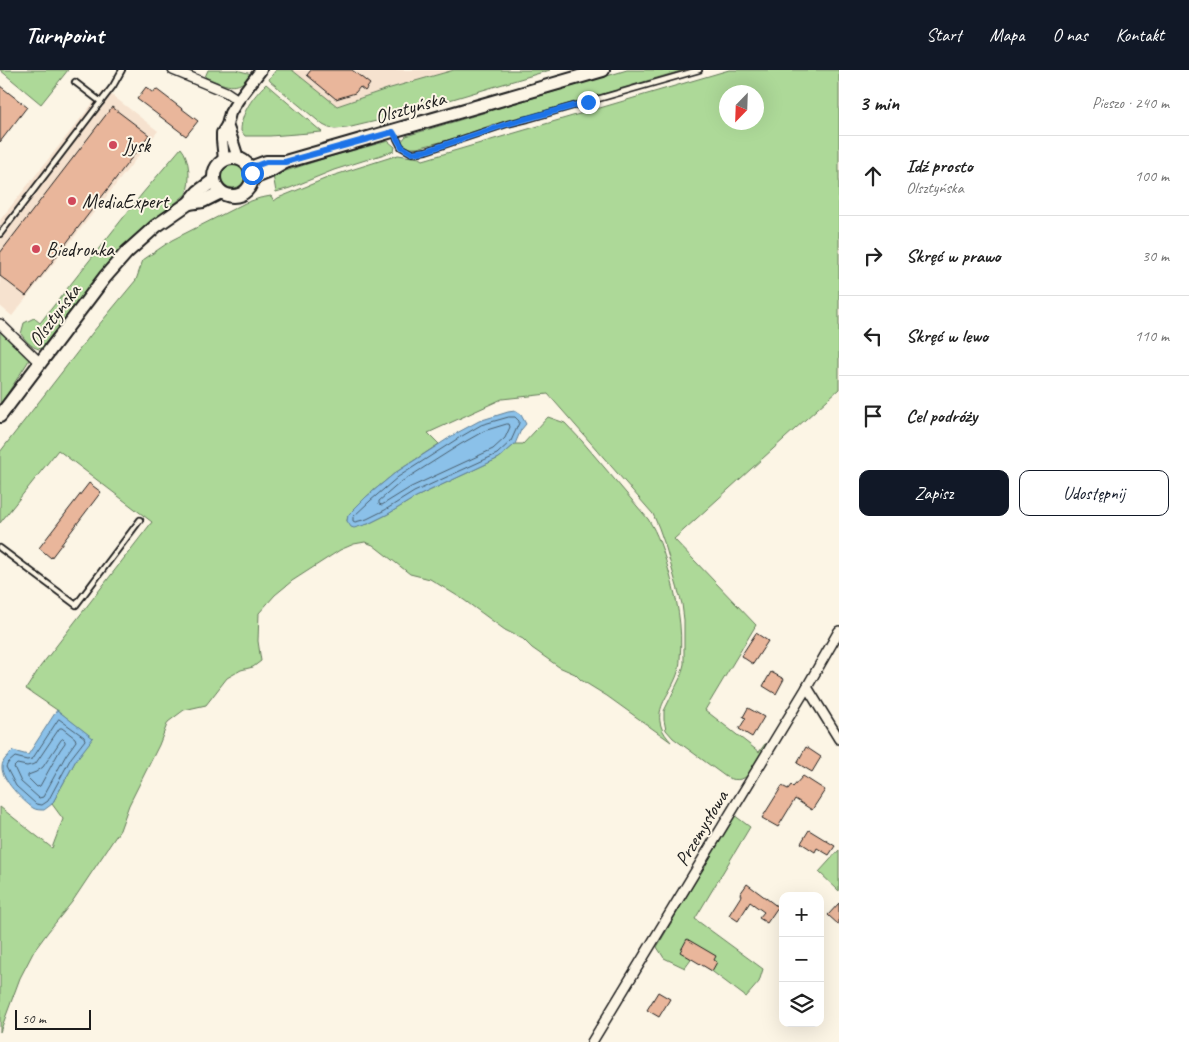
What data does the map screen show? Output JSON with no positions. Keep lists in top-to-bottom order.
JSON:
{
  "streets": {
    "main road": ["Olsztyńska"],
    "street": ["Przemysłowa"]
  },
  "places": ["Jysk", "MediaExpert", "Biedronka"],
  "scale_bar": "50 m",
  "north": "bottom left",
  "page": {
    "header": "Turnpoint",
    "nav": [
      "Start",
      "Mapa",
      "O nas",
      "Kontakt"
    ],
    "heading": ["3 min", "Pieszo · 240 m"],
    "list": [
      ["Idź prosto", "Olsztyńska", "100 m"],
      ["Skręć w prawo", "30 m"],
      ["Skręć w lewo", "110 m"],
      "Cel podróży"
    ],
    "buttons": ["Zapisz", "Udostępnij"],
    "map_buttons": ["+", "−"],
    "scale": "50 m"
  }
}
